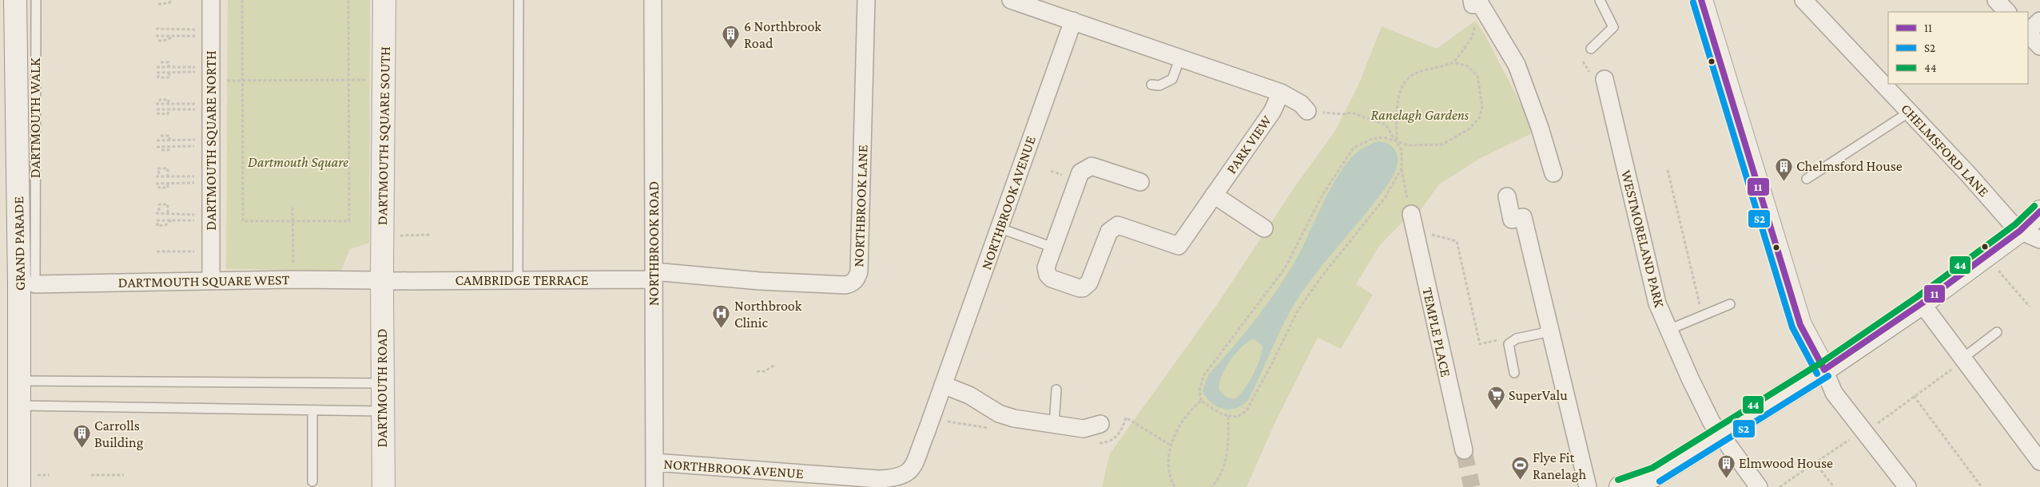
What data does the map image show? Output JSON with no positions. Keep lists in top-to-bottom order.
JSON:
{
  "streets": {
    "main road": ["DARTMOUTH SQUARE SOUTH", "GRAND PARADE", "DARTMOUTH ROAD"],
    "street": [
      "DARTMOUTH SQUARE NORTH",
      "PARK VIEW",
      "CHELMSFORD LANE",
      "NORTHBROOK AVENUE",
      "NORTHBROOK LANE",
      "WESTMORELAND PARK",
      "NORTHBROOK ROAD",
      "CAMBRIDGE TERRACE",
      "DARTMOUTH SQUARE WEST",
      "TEMPLE PLACE"
    ],
    "lane": ["DARTMOUTH WALK"]
  },
  "crossings": [
    ["DARTMOUTH WALK", "DARTMOUTH SQUARE WEST"],
    ["DARTMOUTH SQUARE SOUTH", "CAMBRIDGE TERRACE"],
    ["DARTMOUTH SQUARE SOUTH", "DARTMOUTH SQUARE WEST"],
    ["DARTMOUTH SQUARE SOUTH", "DARTMOUTH ROAD"],
    ["DARTMOUTH SQUARE NORTH", "DARTMOUTH SQUARE WEST"],
    ["NORTHBROOK AVENUE", "NORTHBROOK ROAD"],
    ["NORTHBROOK LANE", "NORTHBROOK ROAD"],
    ["NORTHBROOK LANE", "CAMBRIDGE TERRACE"],
    ["NORTHBROOK ROAD", "CAMBRIDGE TERRACE"],
    ["CAMBRIDGE TERRACE", "DARTMOUTH SQUARE WEST"],
    ["CAMBRIDGE TERRACE", "DARTMOUTH ROAD"],
    ["DARTMOUTH SQUARE WEST", "DARTMOUTH ROAD"]
  ],
  "parks": ["Ranelagh Gardens", "Dartmouth Square"],
  "places": {
    "building": [
      "6 Northbrook Road",
      "Chelmsford House",
      "Carrolls Building",
      "Elmwood House"
    ],
    "hospital": ["Northbrook Clinic"],
    "supermarket": ["SuperValu"],
    "sports": ["Flye Fit Ranelagh"]
  },
  "lines": ["transit line 11", "transit line S2", "transit line 44"],
  "legend": ["11", "S2", "44"]
}
